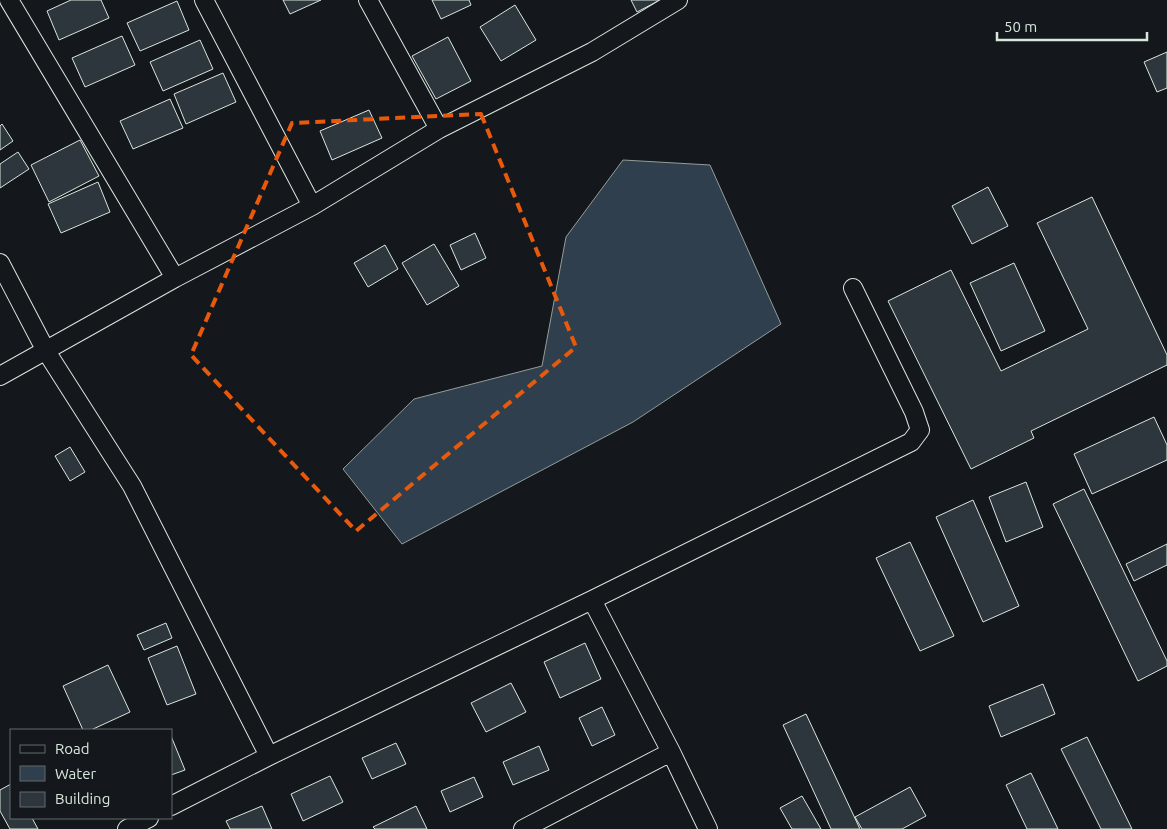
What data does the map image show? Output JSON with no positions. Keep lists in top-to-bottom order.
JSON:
{
  "legend": ["Road", "Water", "Building"],
  "scale_bar": "50 m"
}
